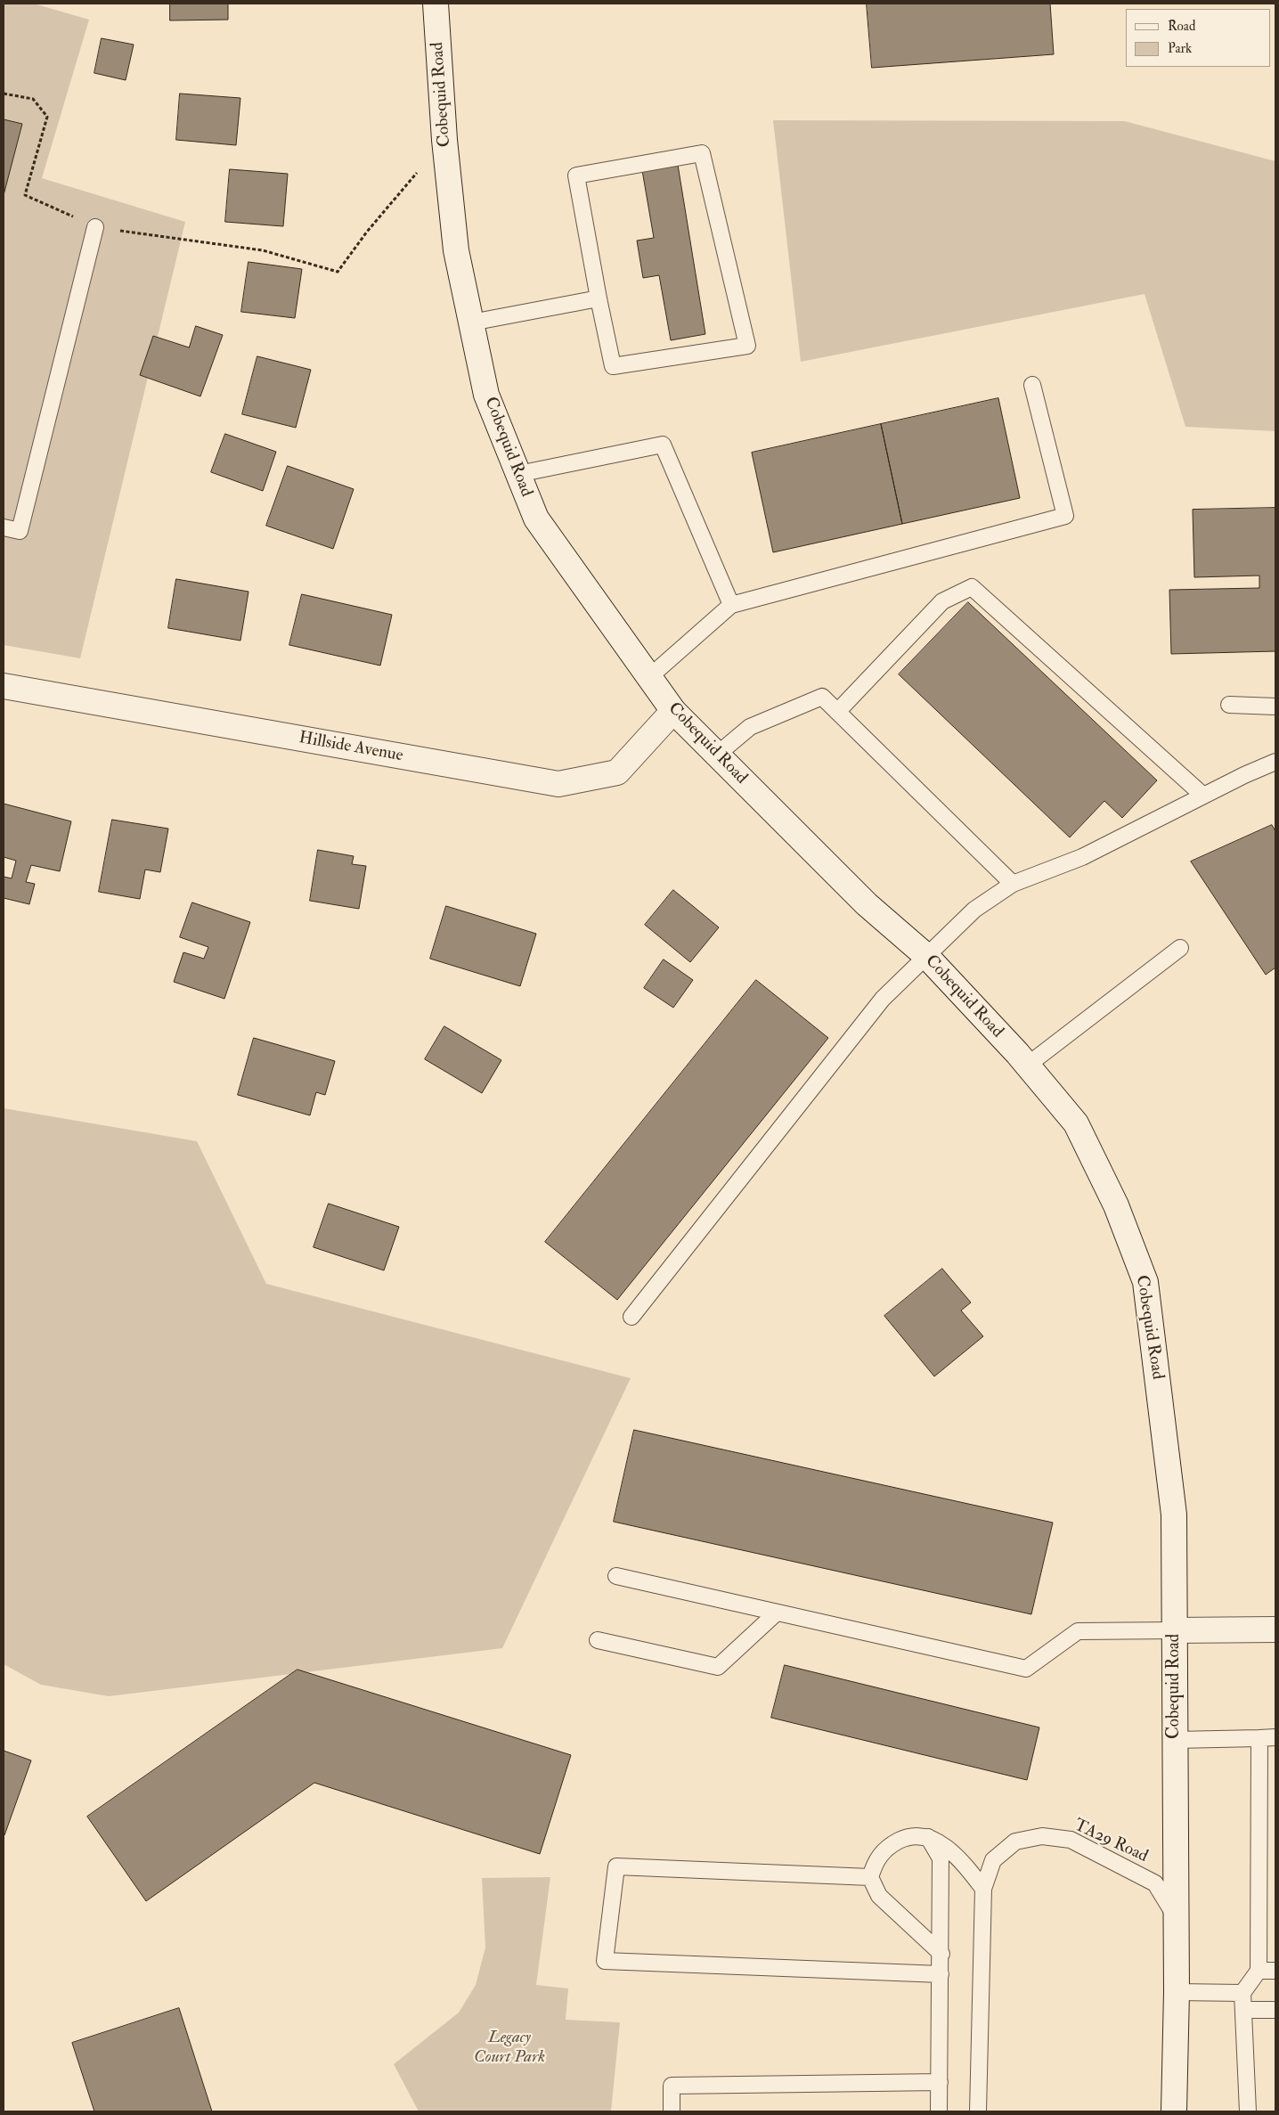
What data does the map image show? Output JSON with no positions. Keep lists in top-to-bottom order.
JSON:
{
  "streets": {
    "main road": ["Cobequid Road", "Hillside Avenue"],
    "lane": ["TA29 Road"]
  },
  "crossings": [
    ["Cobequid Road", "Hillside Avenue"],
    ["Cobequid Road", "TA29 Road"]
  ],
  "parks": ["Legacy Court Park"],
  "legend": ["Road", "Park"]
}
